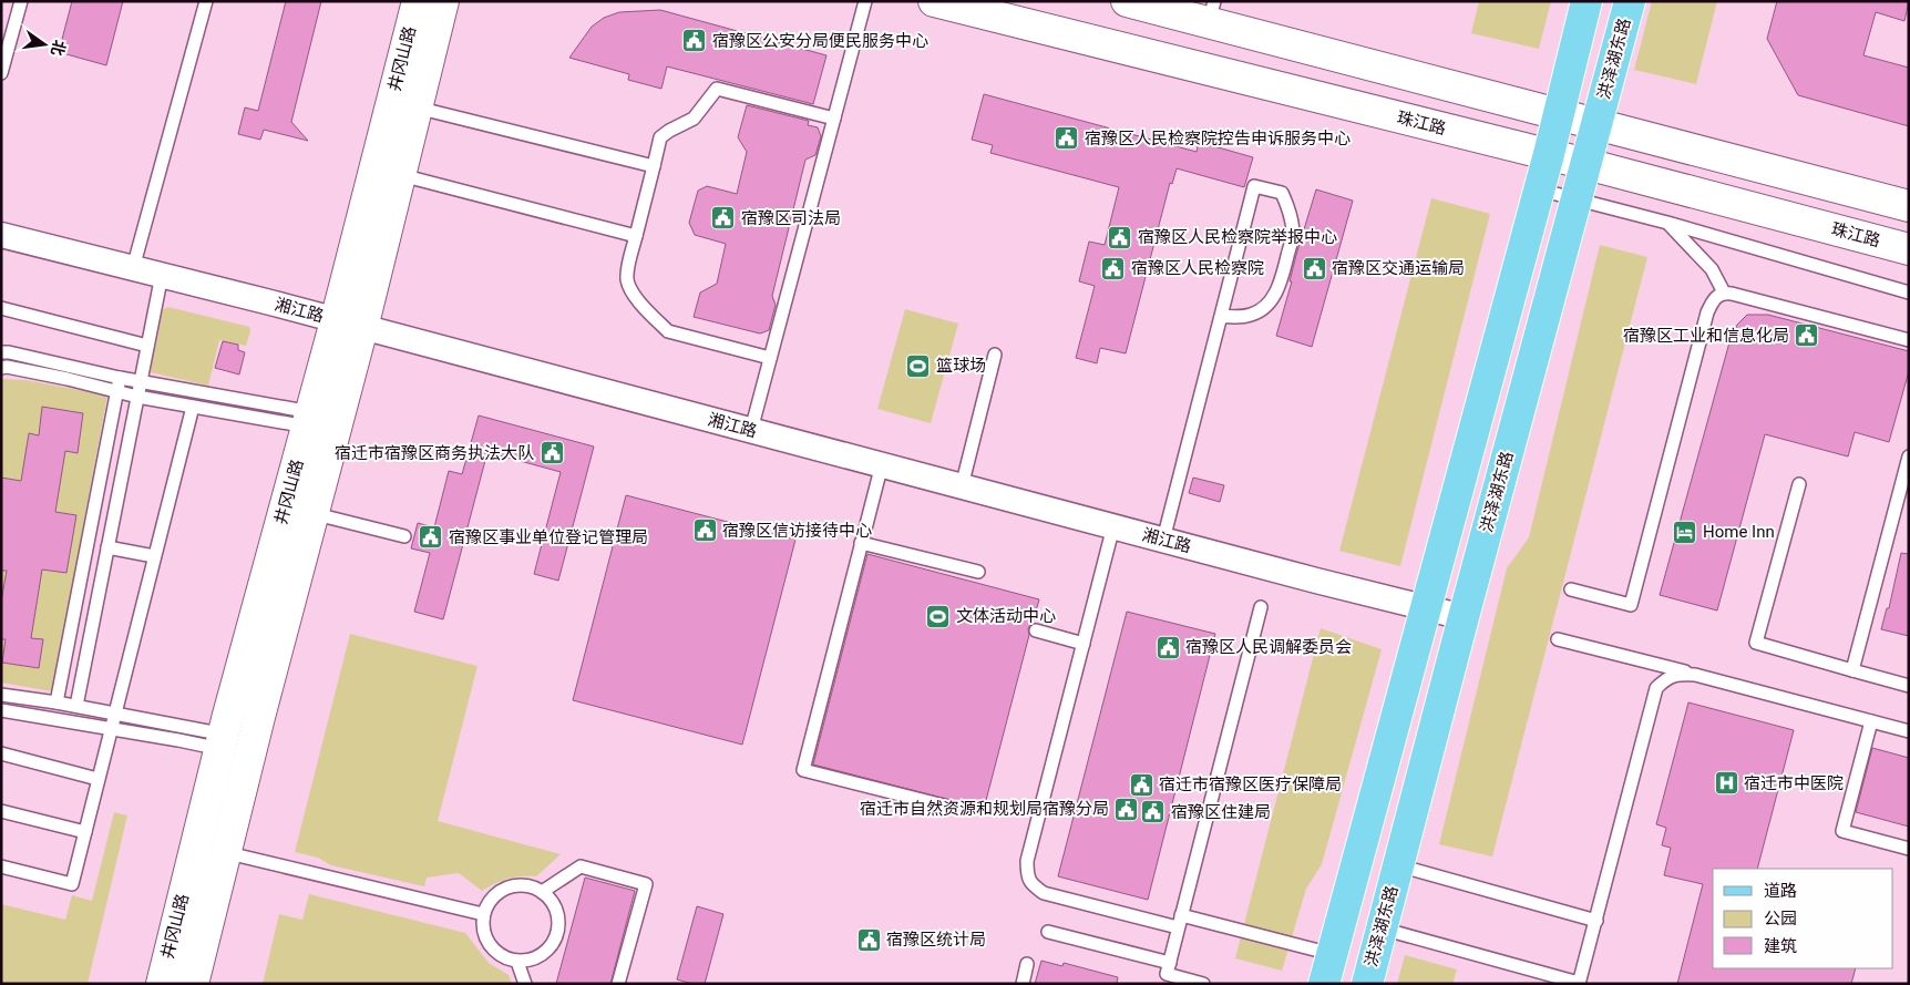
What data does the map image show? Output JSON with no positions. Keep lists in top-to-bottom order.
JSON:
{
  "streets": {
    "main road": ["洪泽湖东路"],
    "street": ["井冈山路", "珠江路", "湘江路"]
  },
  "crossings": [
    ["井冈山路", "湘江路"],
    ["洪泽湖东路", "珠江路"],
    ["洪泽湖东路", "湘江路"]
  ],
  "places": {
    "public building": [
      "宿豫区公安分局便民服务中心",
      "宿豫区人民检察院控告申诉服务中心",
      "宿豫区司法局",
      "宿豫区人民检察院举报中心",
      "宿豫区人民检察院",
      "宿豫区交通运输局",
      "宿豫区工业和信息化局",
      "宿迁市宿豫区商务执法大队",
      "宿豫区信访接待中心",
      "宿豫区事业单位登记管理局",
      "宿豫区人民调解委员会",
      "宿迁市宿豫区医疗保障局",
      "宿迁市自然资源和规划局宿豫分局",
      "宿豫区住建局",
      "宿豫区统计局"
    ],
    "sports": ["篮球场", "文体活动中心"],
    "hotel": ["Home Inn"],
    "hospital": ["宿迁市中医院"]
  },
  "legend": ["道路", "公园", "建筑"],
  "north": "right"
}
